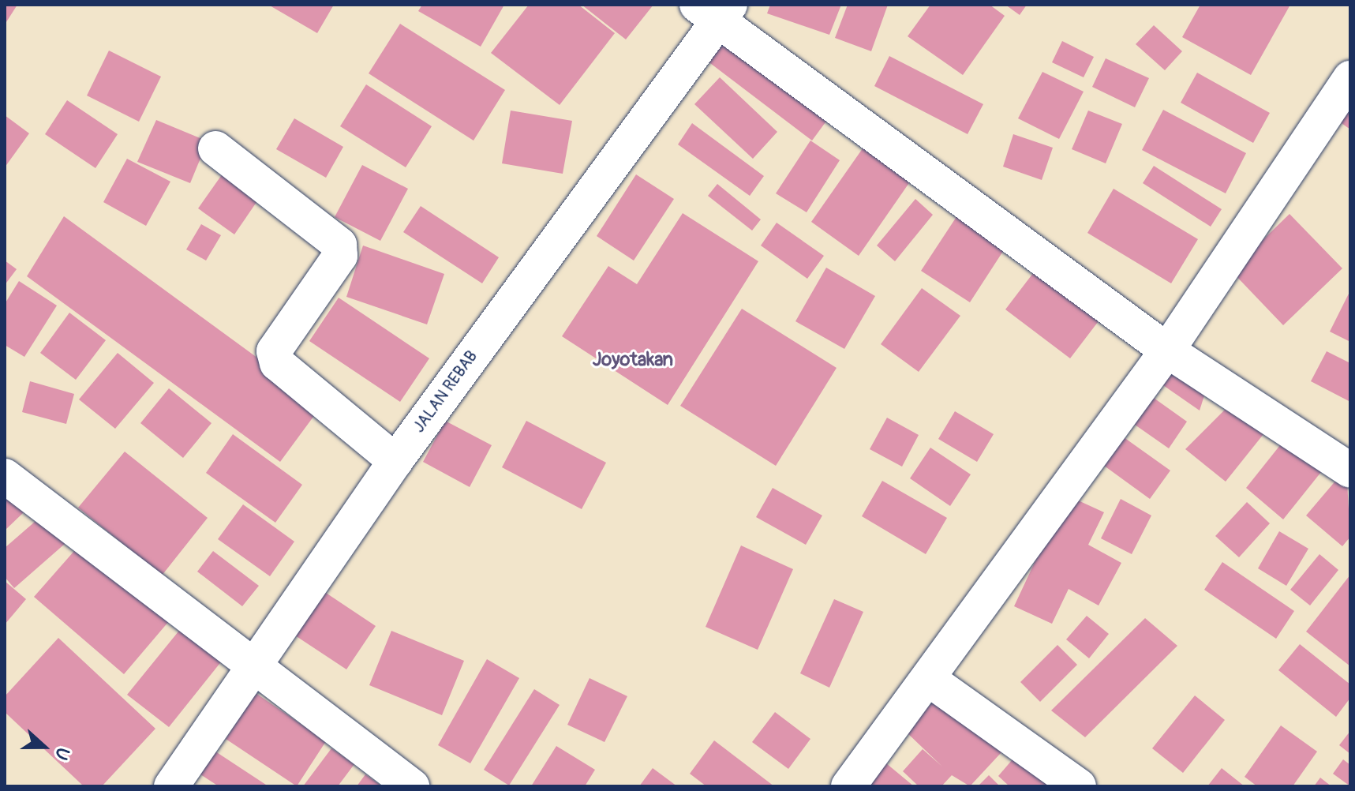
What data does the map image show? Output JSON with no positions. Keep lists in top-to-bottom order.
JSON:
{
  "streets": {
    "street": ["JALAN REBAB"]
  },
  "districts": ["Joyotakan"],
  "north": "right"
}
